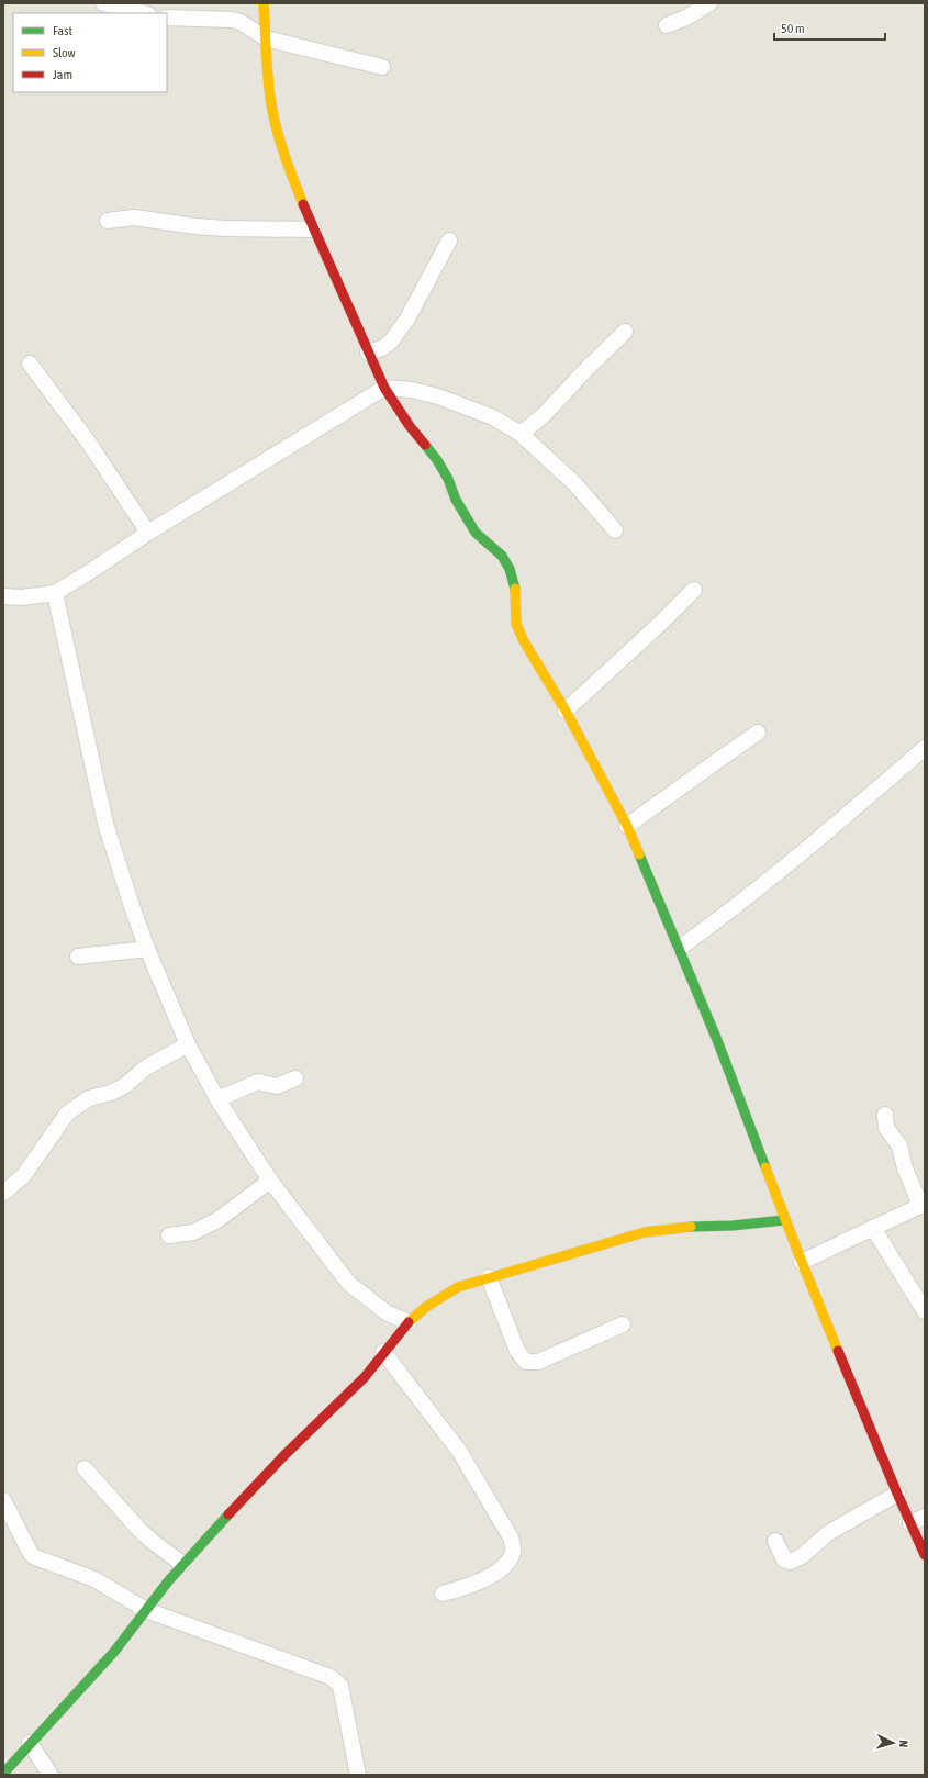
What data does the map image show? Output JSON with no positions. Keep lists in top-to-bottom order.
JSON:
{
  "legend": ["Fast", "Slow", "Jam"],
  "scale_bar": "50 m",
  "north": "right"
}
